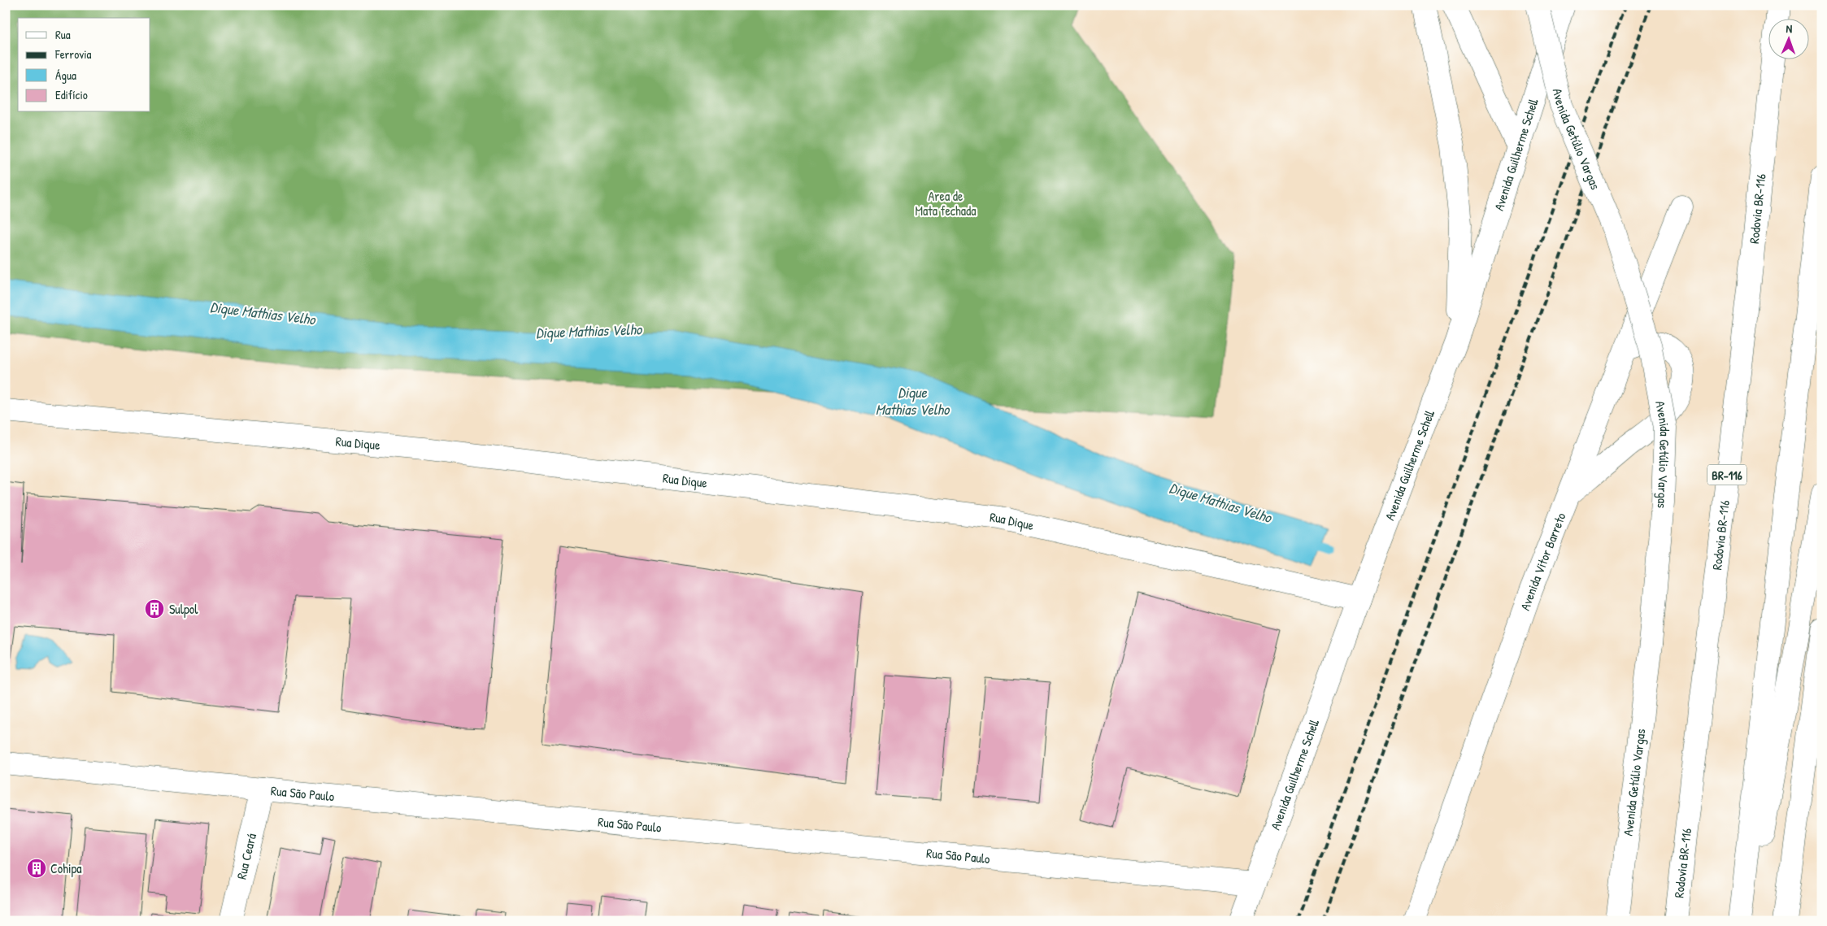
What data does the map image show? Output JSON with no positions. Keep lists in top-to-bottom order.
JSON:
{
  "streets": {
    "main road": [
      "Avenida Getúlio Vargas",
      "Avenida Guilherme Schell",
      "Rodovia BR-116",
      "Rua Dique",
      "BR-116",
      "Avenida Vitor Barreto",
      "Rua São Paulo",
      "Rua Ceará"
    ]
  },
  "crossings": [
    ["Avenida Guilherme Schell", "Rua Dique"],
    ["Avenida Guilherme Schell", "Rua São Paulo"],
    ["Rua São Paulo", "Rua Ceará"]
  ],
  "water": ["Dique Mathias Velho"],
  "parks": ["Area de Mata fechada"],
  "places": {
    "building": ["Sulpol", "Cohipa"]
  },
  "legend": [
    "Rua",
    "Ferrovia",
    "Água",
    "Edifício"
  ],
  "north": "top"
}
